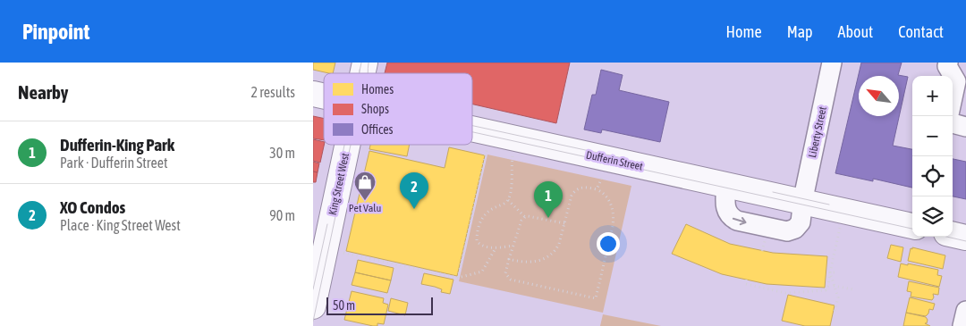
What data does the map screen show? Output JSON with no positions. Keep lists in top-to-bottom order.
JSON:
{
  "streets": {
    "main road": ["Dufferin Street", "King Street West"],
    "street": ["Liberty Street"]
  },
  "crossings": [
    ["Liberty Street", "Dufferin Street"]
  ],
  "places": {
    "shop": ["Pet Valu"]
  },
  "legend": ["Homes", "Shops", "Offices"],
  "scale_bar": "50 m",
  "north": "top left",
  "page": {
    "header": "Pinpoint",
    "nav": [
      "Home",
      "Map",
      "About",
      "Contact"
    ],
    "heading": ["Nearby", "2 results"],
    "map_buttons": ["+", "−"],
    "list": [
      {
        "mark": "1",
        "name": "Dufferin-King Park",
        "note": "Park · Dufferin Street",
        "value": "30 m"
      },
      {
        "mark": "2",
        "name": "XO Condos",
        "note": "Place · King Street West",
        "value": "90 m"
      }
    ],
    "pins": ["2", "1"],
    "scale": "50 m"
  }
}
